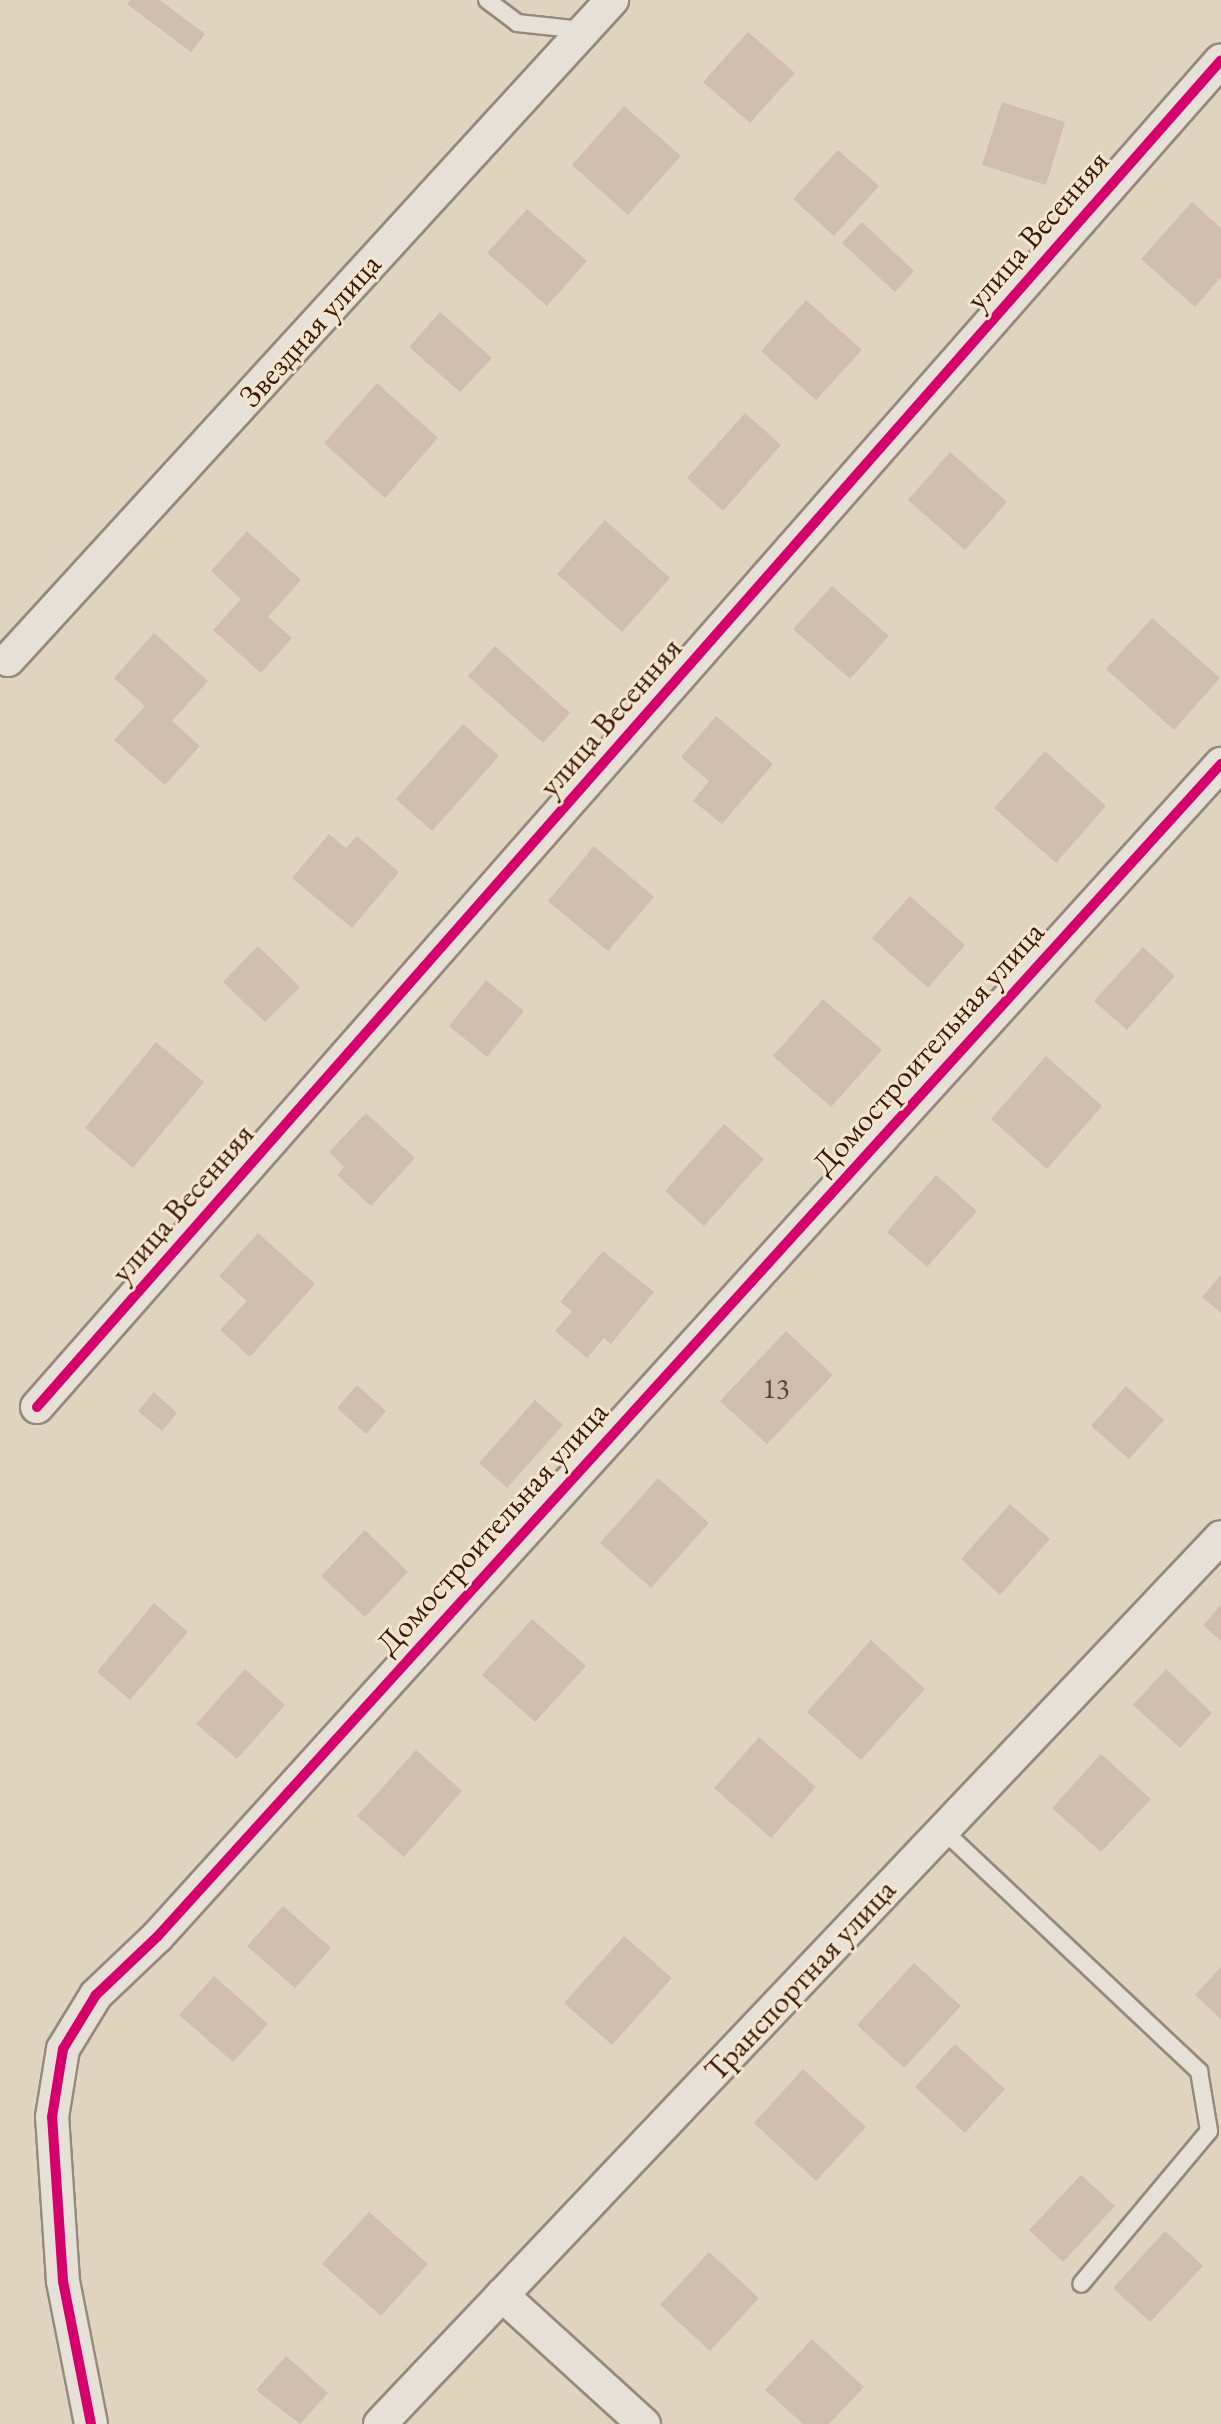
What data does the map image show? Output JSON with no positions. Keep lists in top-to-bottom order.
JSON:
{
  "streets": {
    "street": [
      "улица Весенняя",
      "Звездная улица",
      "Домостроительная улица",
      "Транспортная улица"
    ]
  },
  "house_numbers": ["13"]
}
